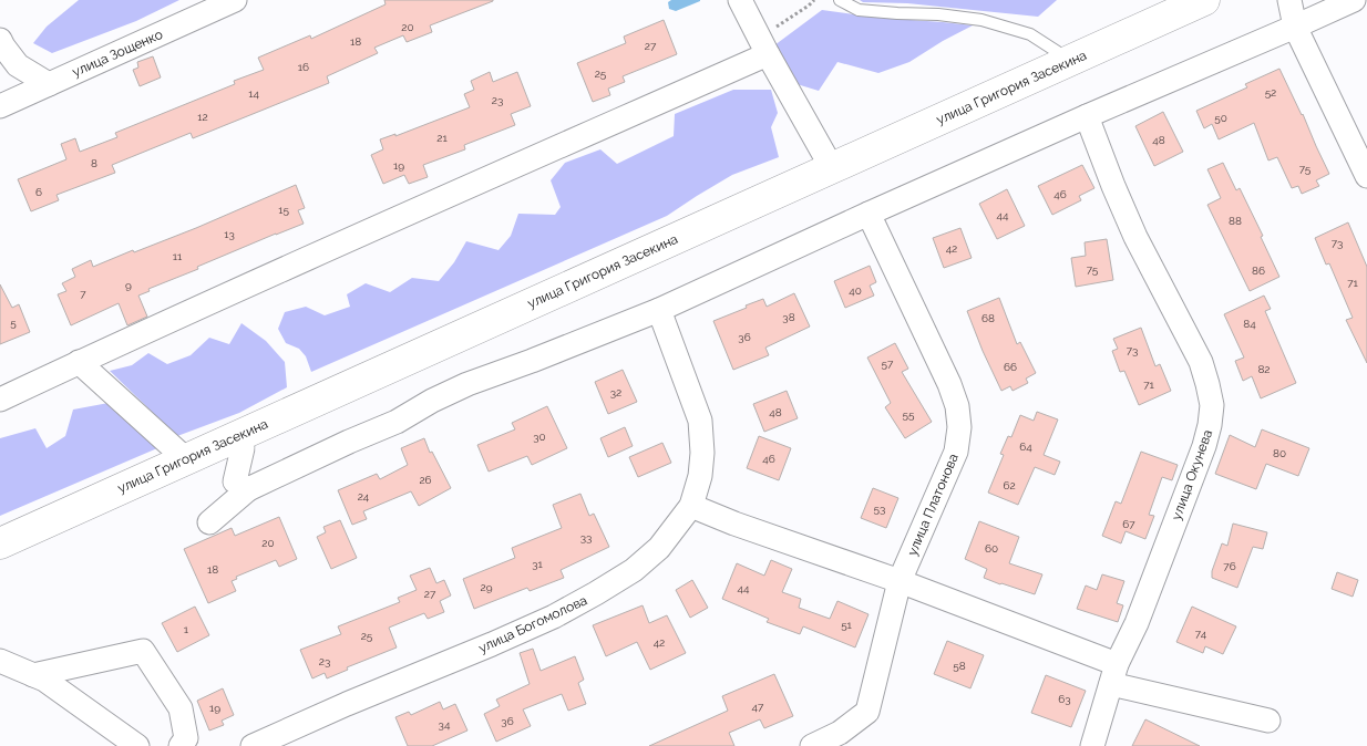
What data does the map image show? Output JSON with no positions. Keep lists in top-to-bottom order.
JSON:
{
  "streets": {
    "main road": ["улица Григория Засекина"],
    "street": [
      "улица Зощенко",
      "улица Окунева",
      "улица Платонова",
      "улица Богомолова"
    ]
  },
  "house_numbers": [
    "20",
    "18",
    "27",
    "16",
    "25",
    "52",
    "14",
    "23",
    "12",
    "50",
    "21",
    "48",
    "8",
    "19",
    "75",
    "6",
    "46",
    "15",
    "44",
    "88",
    "13",
    "73",
    "42",
    "11",
    "75",
    "86",
    "71",
    "9",
    "40",
    "7",
    "38",
    "68",
    "5",
    "84",
    "36",
    "73",
    "57",
    "66",
    "82",
    "71",
    "32",
    "48",
    "55",
    "30",
    "64",
    "80",
    "46",
    "26",
    "62",
    "24",
    "53",
    "67",
    "33",
    "20",
    "60",
    "31",
    "76",
    "18",
    "29",
    "44",
    "27",
    "51",
    "1",
    "74",
    "25",
    "42",
    "23",
    "58",
    "63",
    "47",
    "19",
    "36",
    "34"
  ]
}
